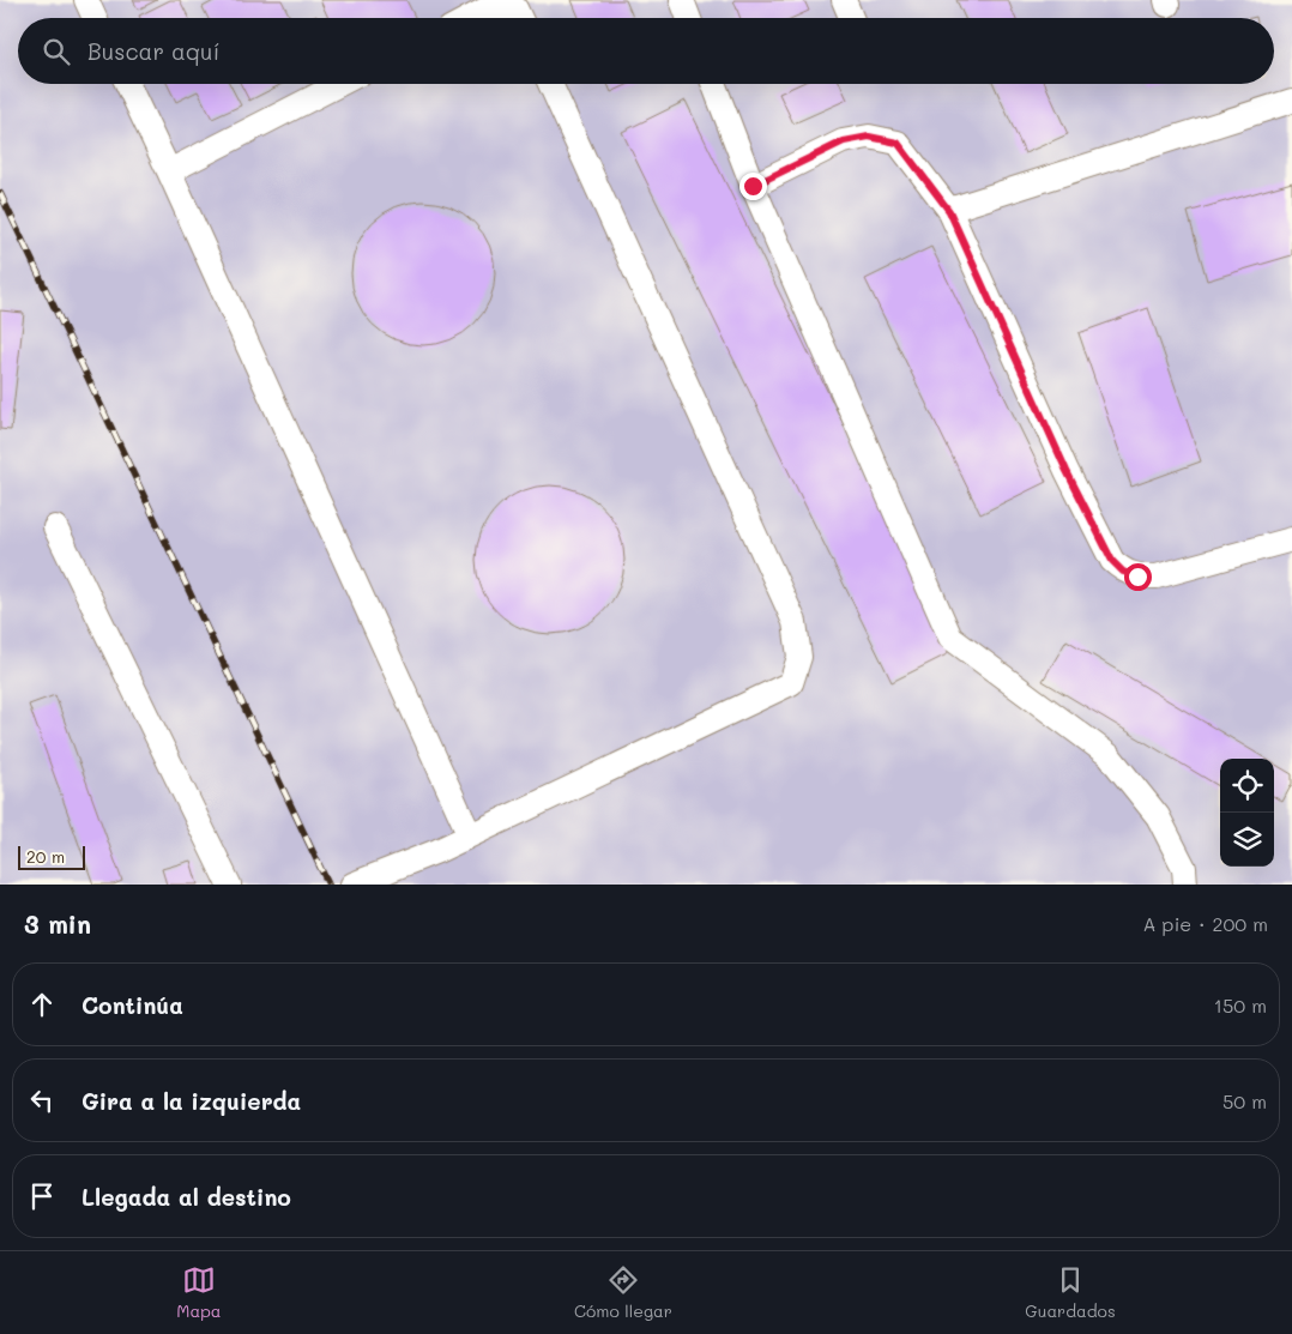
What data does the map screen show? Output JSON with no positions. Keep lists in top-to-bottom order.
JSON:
{
  "scale_bar": "20 m",
  "page": {
    "search": "Buscar aquí",
    "scale": "20 m",
    "heading": ["3 min", "A pie · 200 m"],
    "list": [
      ["Continúa", "150 m"],
      ["Gira a la izquierda", "50 m"],
      "Llegada al destino"
    ],
    "nav": ["Mapa", "Cómo llegar", "Guardados"]
  }
}
